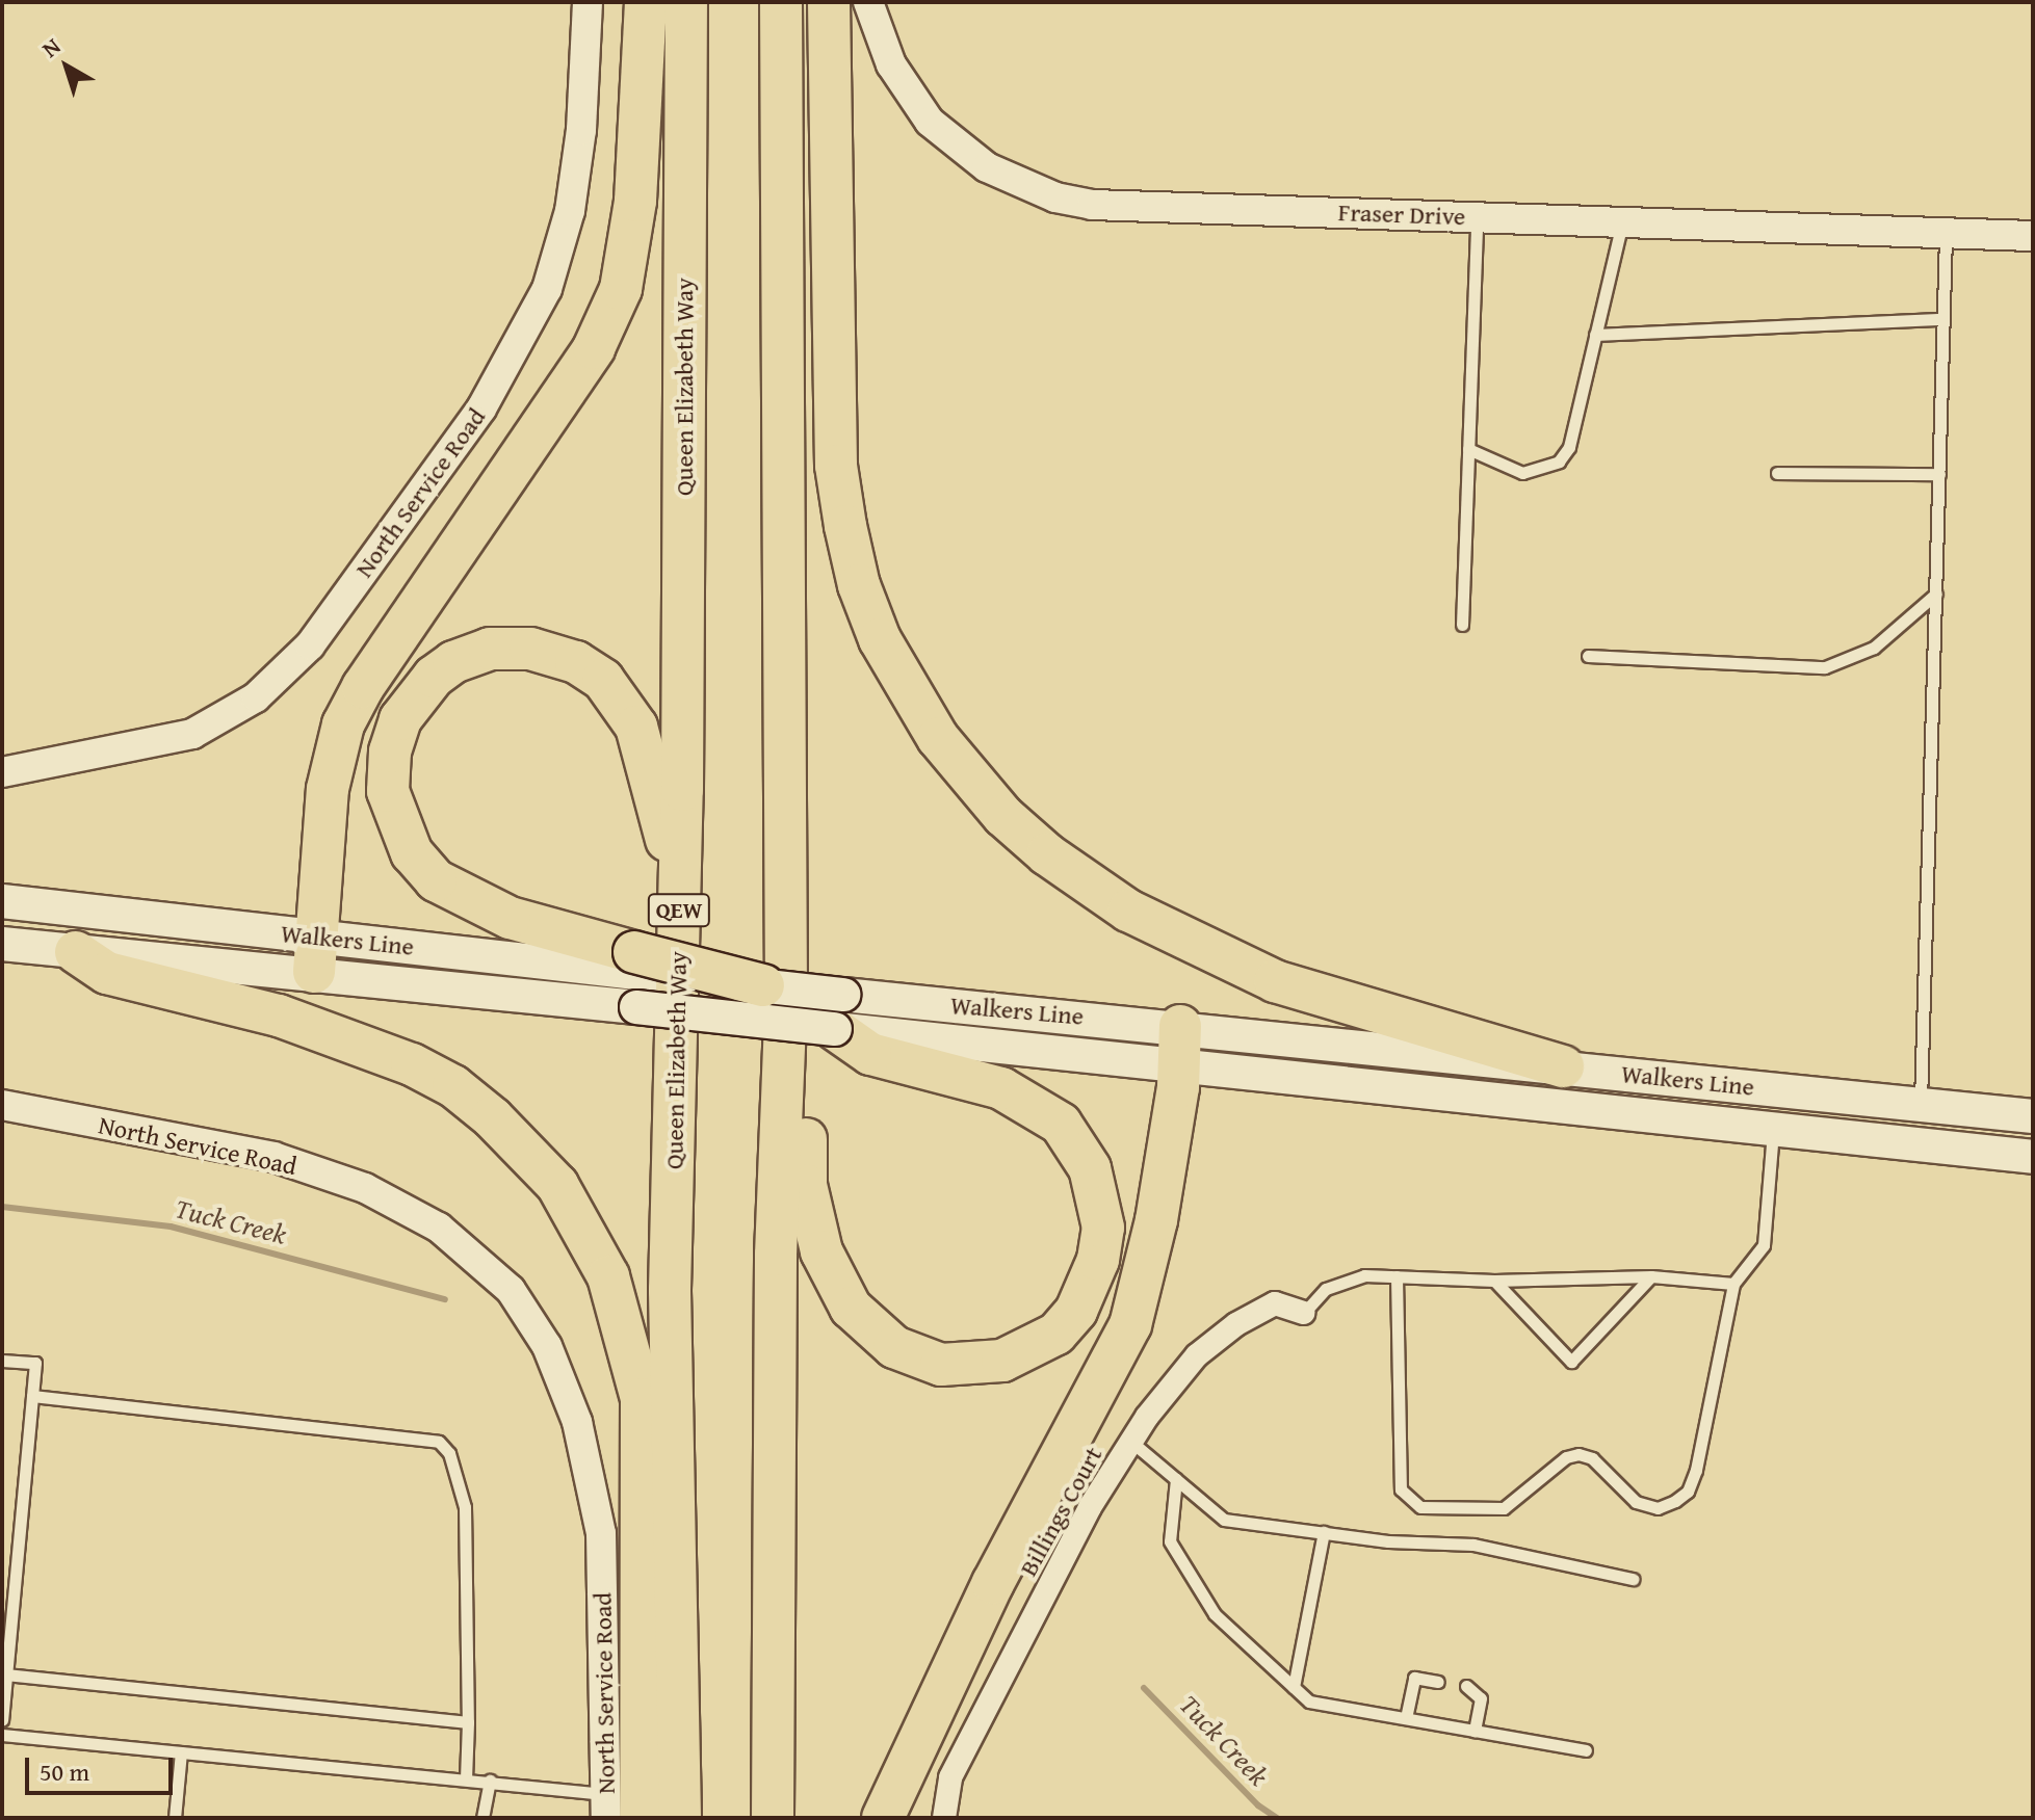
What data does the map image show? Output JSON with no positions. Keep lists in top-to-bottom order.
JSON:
{
  "streets": {
    "highway": ["Queen Elizabeth Way", "QEW"],
    "main road": ["Walkers Line"],
    "street": ["Fraser Drive", "North Service Road", "Billings Court"]
  },
  "water": ["Tuck Creek"],
  "scale_bar": "50 m",
  "north": "top left"
}
